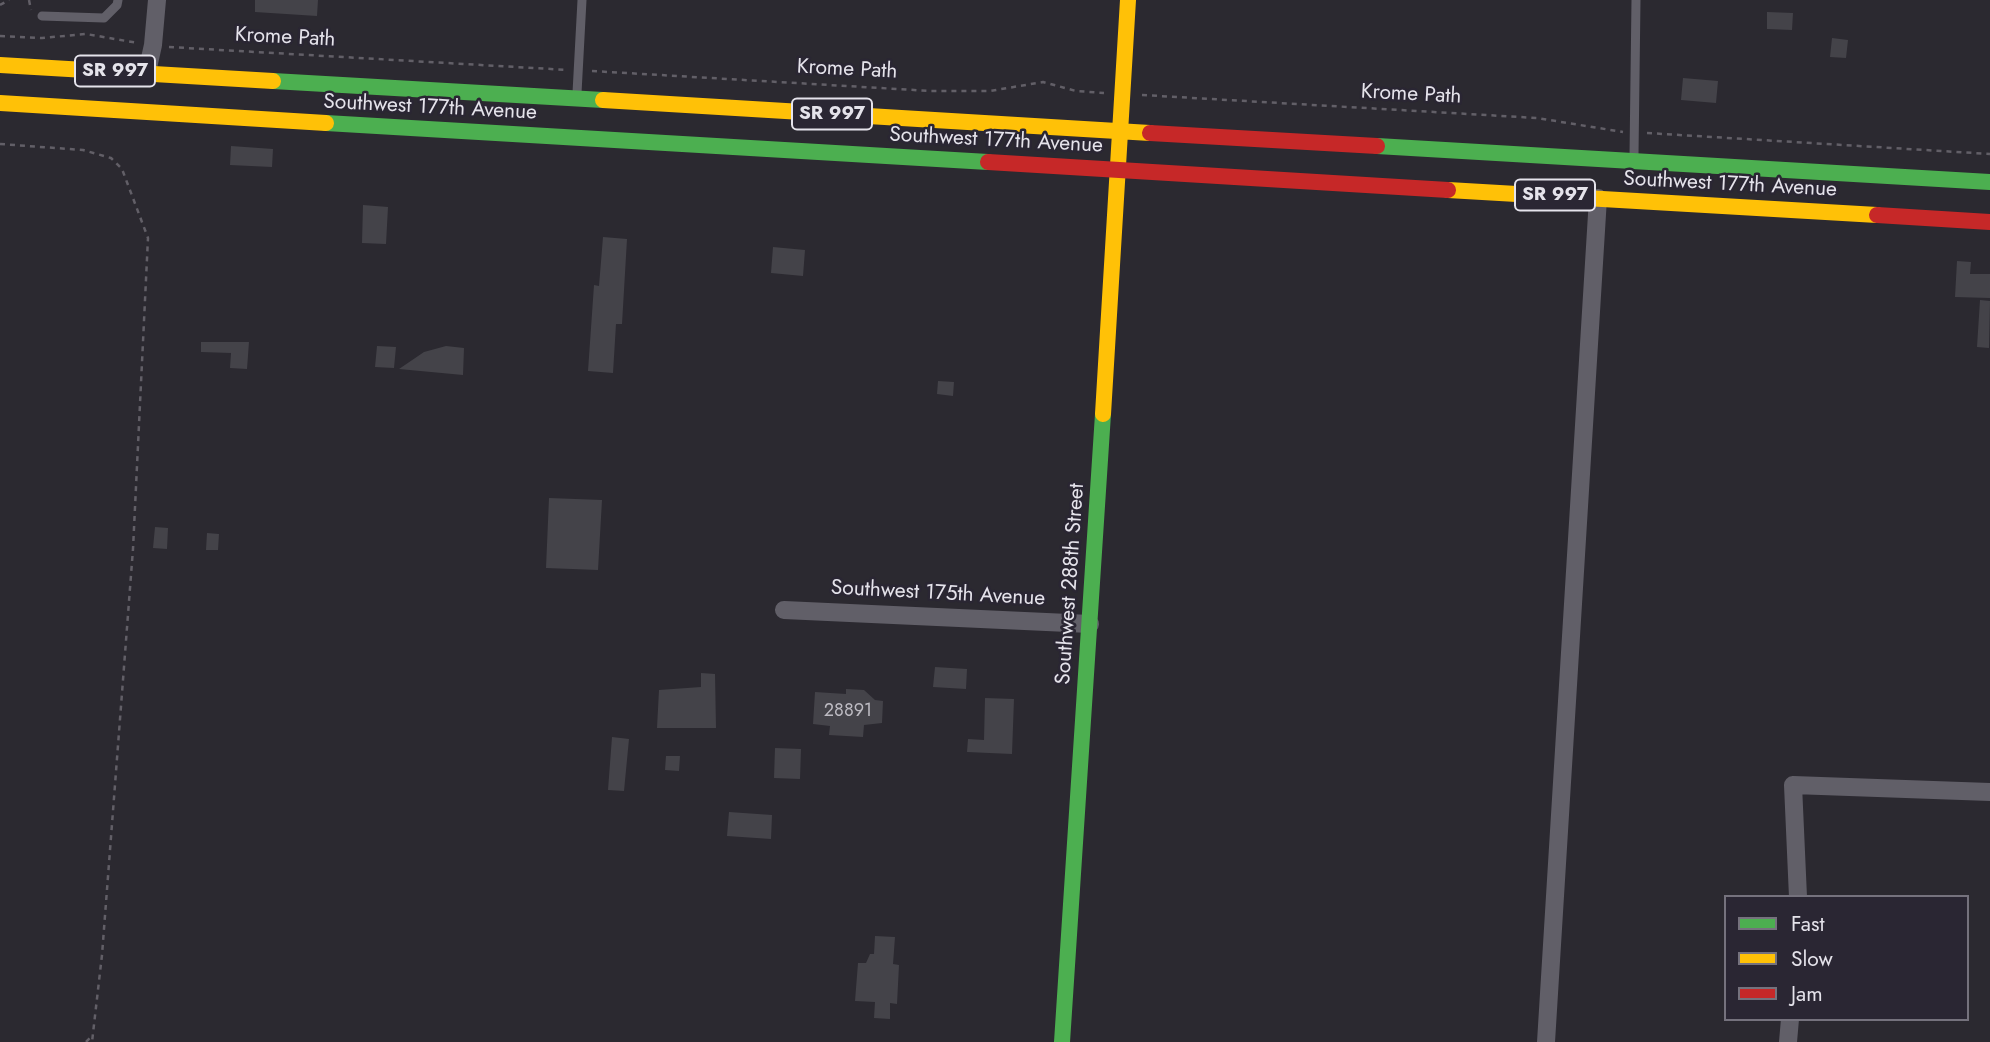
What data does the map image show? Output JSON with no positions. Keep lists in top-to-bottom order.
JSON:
{
  "streets": {
    "main road": ["SR 997", "Southwest 177th Avenue", "Southwest 288th Street"],
    "street": ["Southwest 175th Avenue"],
    "path": ["Krome Path"]
  },
  "crossings": [
    ["Southwest 177th Avenue", "Southwest 288th Street"],
    ["Southwest 288th Street", "Southwest 175th Avenue"]
  ],
  "house_numbers": ["28891"],
  "legend": ["Fast", "Slow", "Jam"]
}
